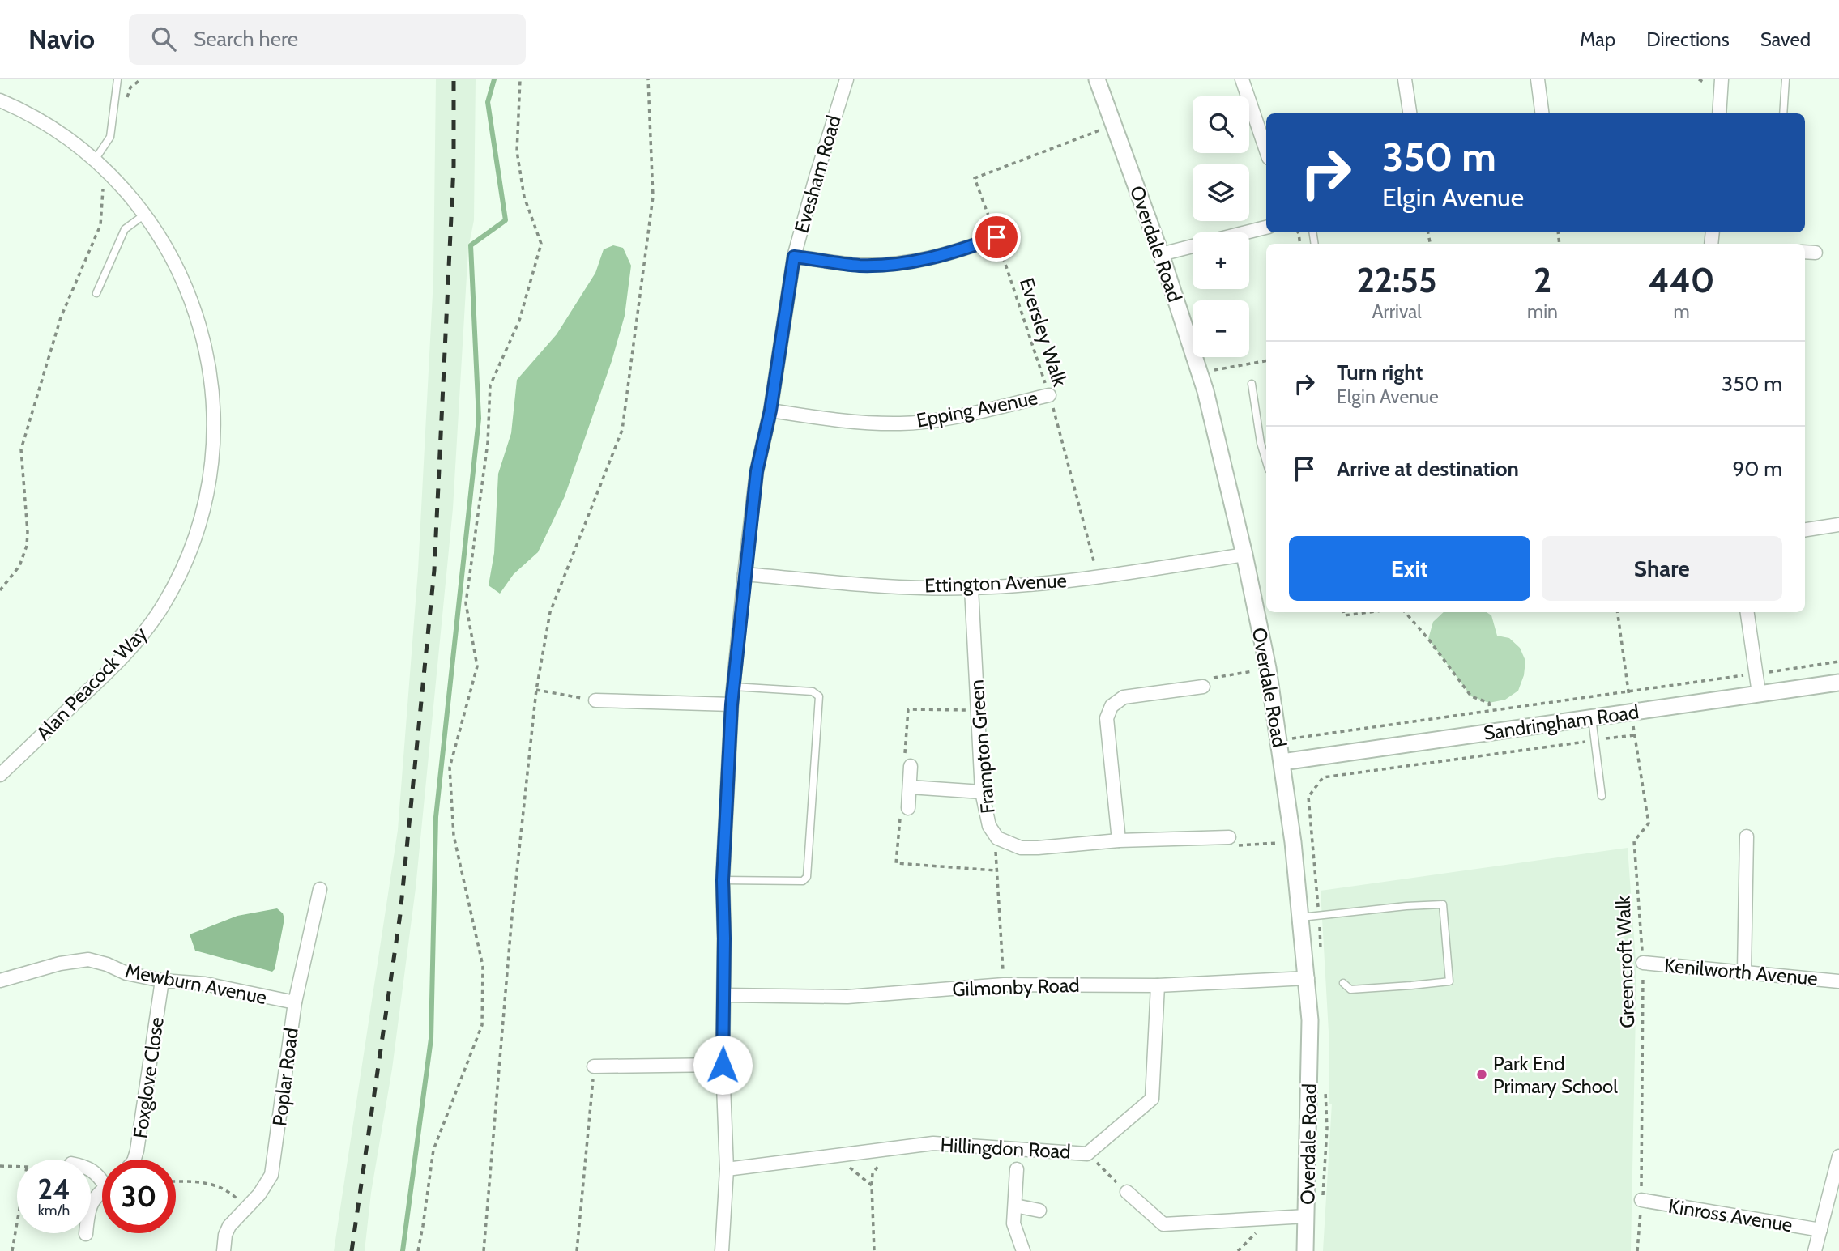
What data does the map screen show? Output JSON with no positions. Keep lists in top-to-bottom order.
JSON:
{
  "streets": {
    "street": [
      "Evesham Road",
      "Overdale Road",
      "Epping Avenue",
      "Ettington Avenue",
      "Alan Peacock Way",
      "Sandringham Road",
      "Frampton Green",
      "Kenilworth Avenue",
      "Mewburn Avenue",
      "Gilmonby Road",
      "Poplar Road",
      "Foxglove Close",
      "Hillingdon Road",
      "Kinross Avenue"
    ],
    "path": ["Eversley Walk", "Greencroft Walk"]
  },
  "crossings": [
    ["Evesham Road", "Epping Avenue"],
    ["Evesham Road", "Ettington Avenue"],
    ["Evesham Road", "Gilmonby Road"],
    ["Evesham Road", "Hillingdon Road"],
    ["Overdale Road", "Eversley Walk"],
    ["Overdale Road", "Ettington Avenue"],
    ["Overdale Road", "Sandringham Road"],
    ["Overdale Road", "Gilmonby Road"],
    ["Eversley Walk", "Epping Avenue"],
    ["Eversley Walk", "Ettington Avenue"],
    ["Ettington Avenue", "Frampton Green"],
    ["Sandringham Road", "Greencroft Walk"],
    ["Greencroft Walk", "Kenilworth Avenue"],
    ["Greencroft Walk", "Kinross Avenue"],
    ["Mewburn Avenue", "Poplar Road"],
    ["Mewburn Avenue", "Foxglove Close"],
    ["Gilmonby Road", "Hillingdon Road"]
  ],
  "places": ["Park End Primary School"],
  "page": {
    "header": "Navio",
    "search": "Search here",
    "nav": ["Map", "Directions", "Saved"],
    "map_buttons": ["+", "−"],
    "turn": ["350 m", "Elgin Avenue"],
    "eta": [
      "22:55",
      "Arrival",
      "2",
      "min",
      "440",
      "m"
    ],
    "list": [
      {
        "name": "Turn right",
        "note": "Elgin Avenue",
        "value": "350 m"
      },
      {
        "name": "Arrive at destination",
        "value": "90 m"
      }
    ],
    "buttons": ["Exit", "Share"],
    "speed": "24 km/h",
    "limit": "30"
  }
}
